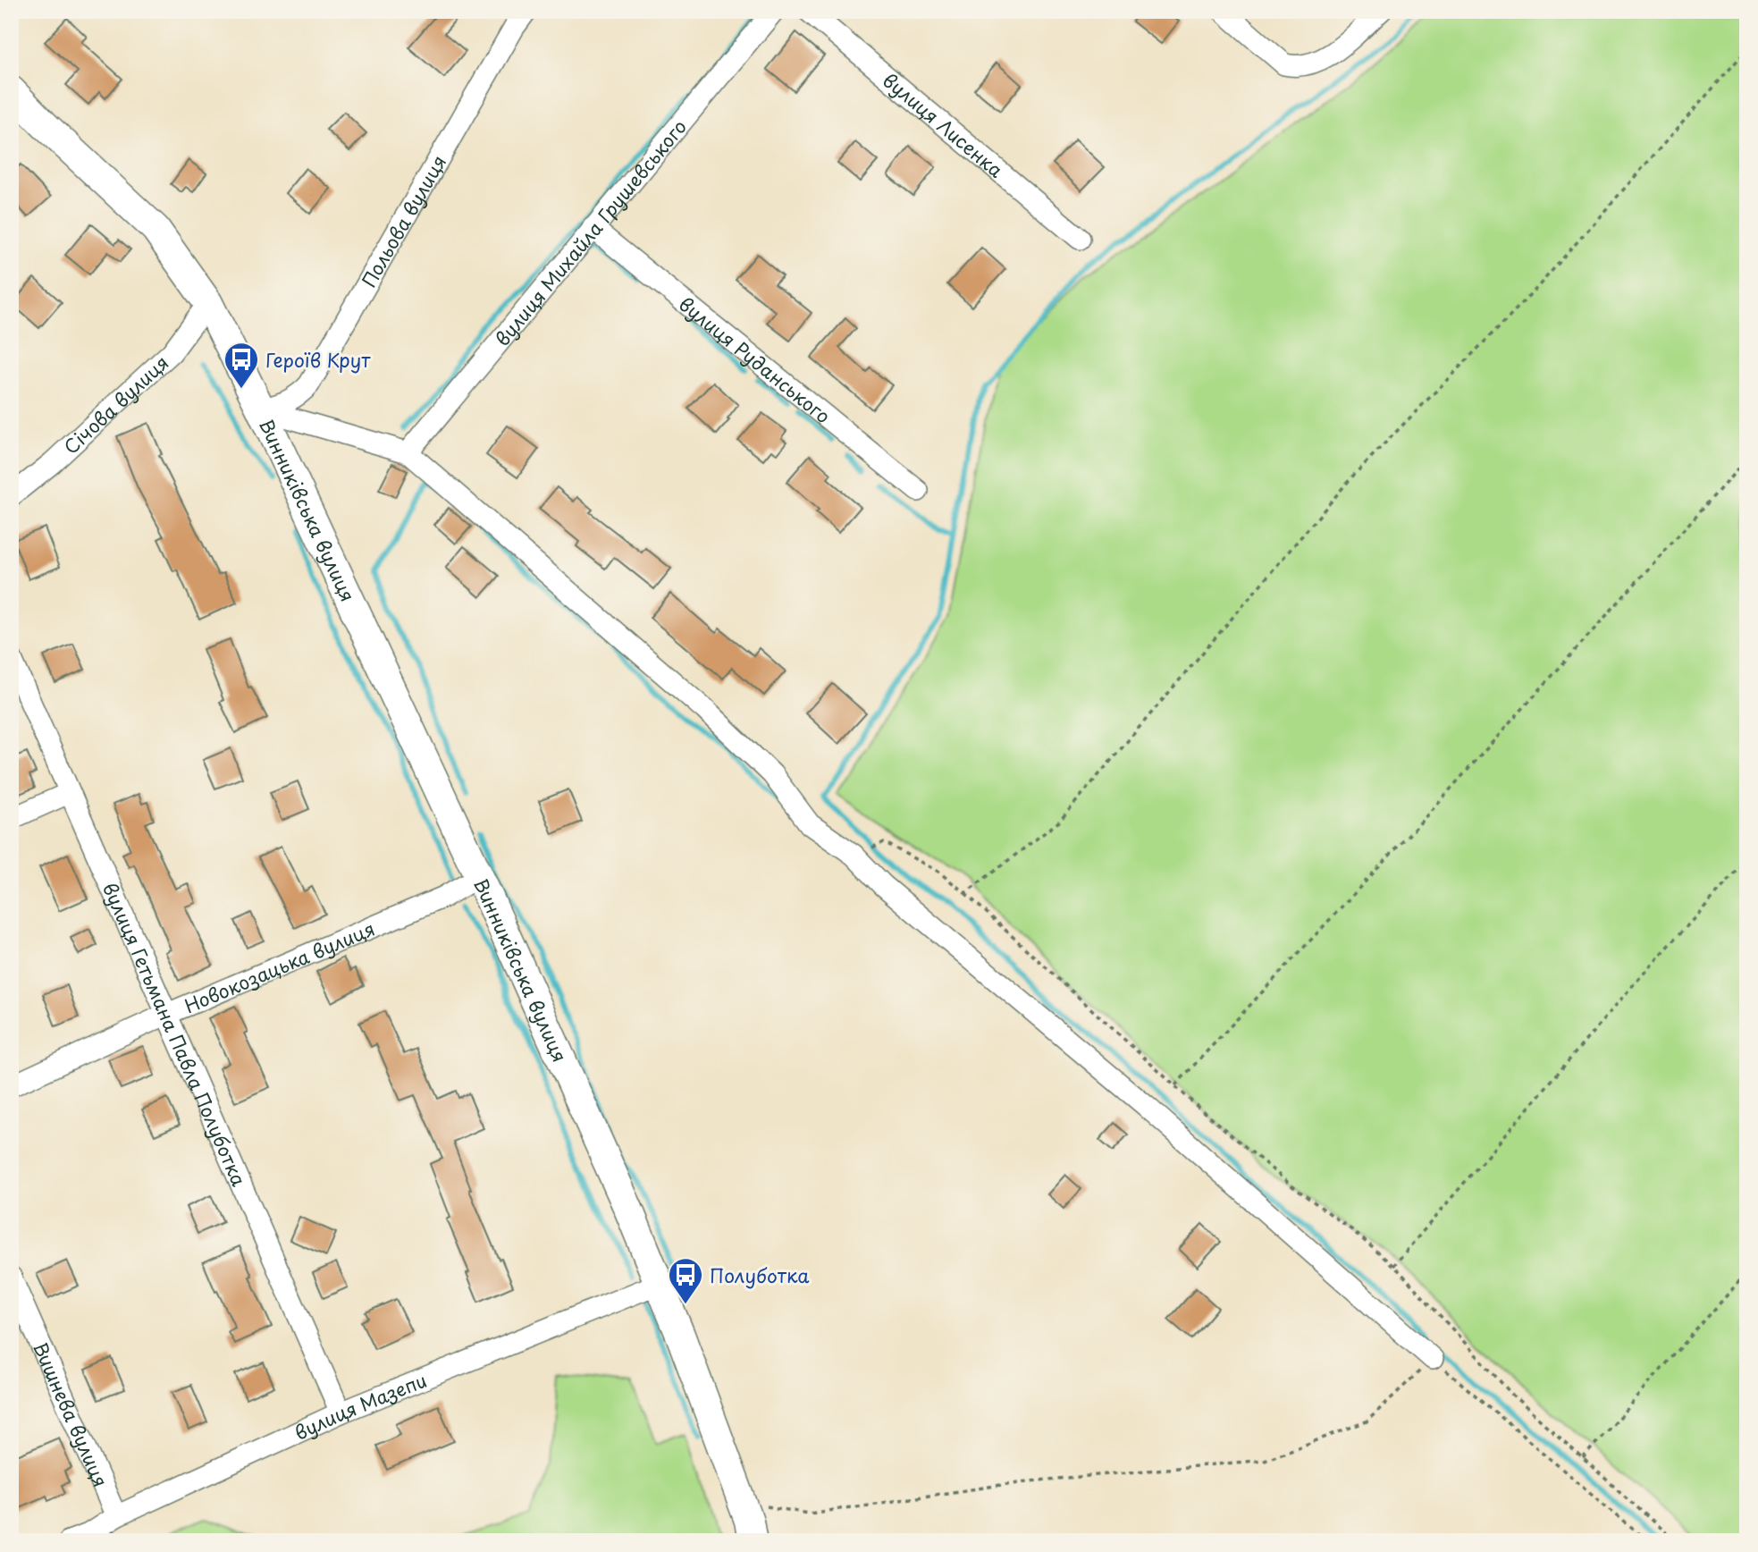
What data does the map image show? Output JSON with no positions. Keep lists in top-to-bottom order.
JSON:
{
  "streets": {
    "main road": ["Винниківська вулиця"],
    "street": [
      "вулиця Лисенка",
      "Польова вулиця",
      "вулиця Михайла Грушевського",
      "вулиця Руданського",
      "Січова вулиця",
      "Новокозацька вулиця",
      "вулиця Гетьмана Павла Полуботка",
      "вулиця Мазепи",
      "Вишнева вулиця"
    ]
  },
  "crossings": [
    ["Польова вулиця", "Винниківська вулиця"],
    ["вулиця Михайла Грушевського", "вулиця Руданського"],
    ["вулиця Михайла Грушевського", "Винниківська вулиця"],
    ["Січова вулиця", "Винниківська вулиця"],
    ["Винниківська вулиця", "Новокозацька вулиця"],
    ["Винниківська вулиця", "вулиця Мазепи"],
    ["Новокозацька вулиця", "вулиця Гетьмана Павла Полуботка"],
    ["вулиця Гетьмана Павла Полуботка", "вулиця Мазепи"],
    ["вулиця Мазепи", "Вишнева вулиця"]
  ],
  "places": {
    "bus stop": ["Героїв Крут", "Полуботка"]
  }
}
